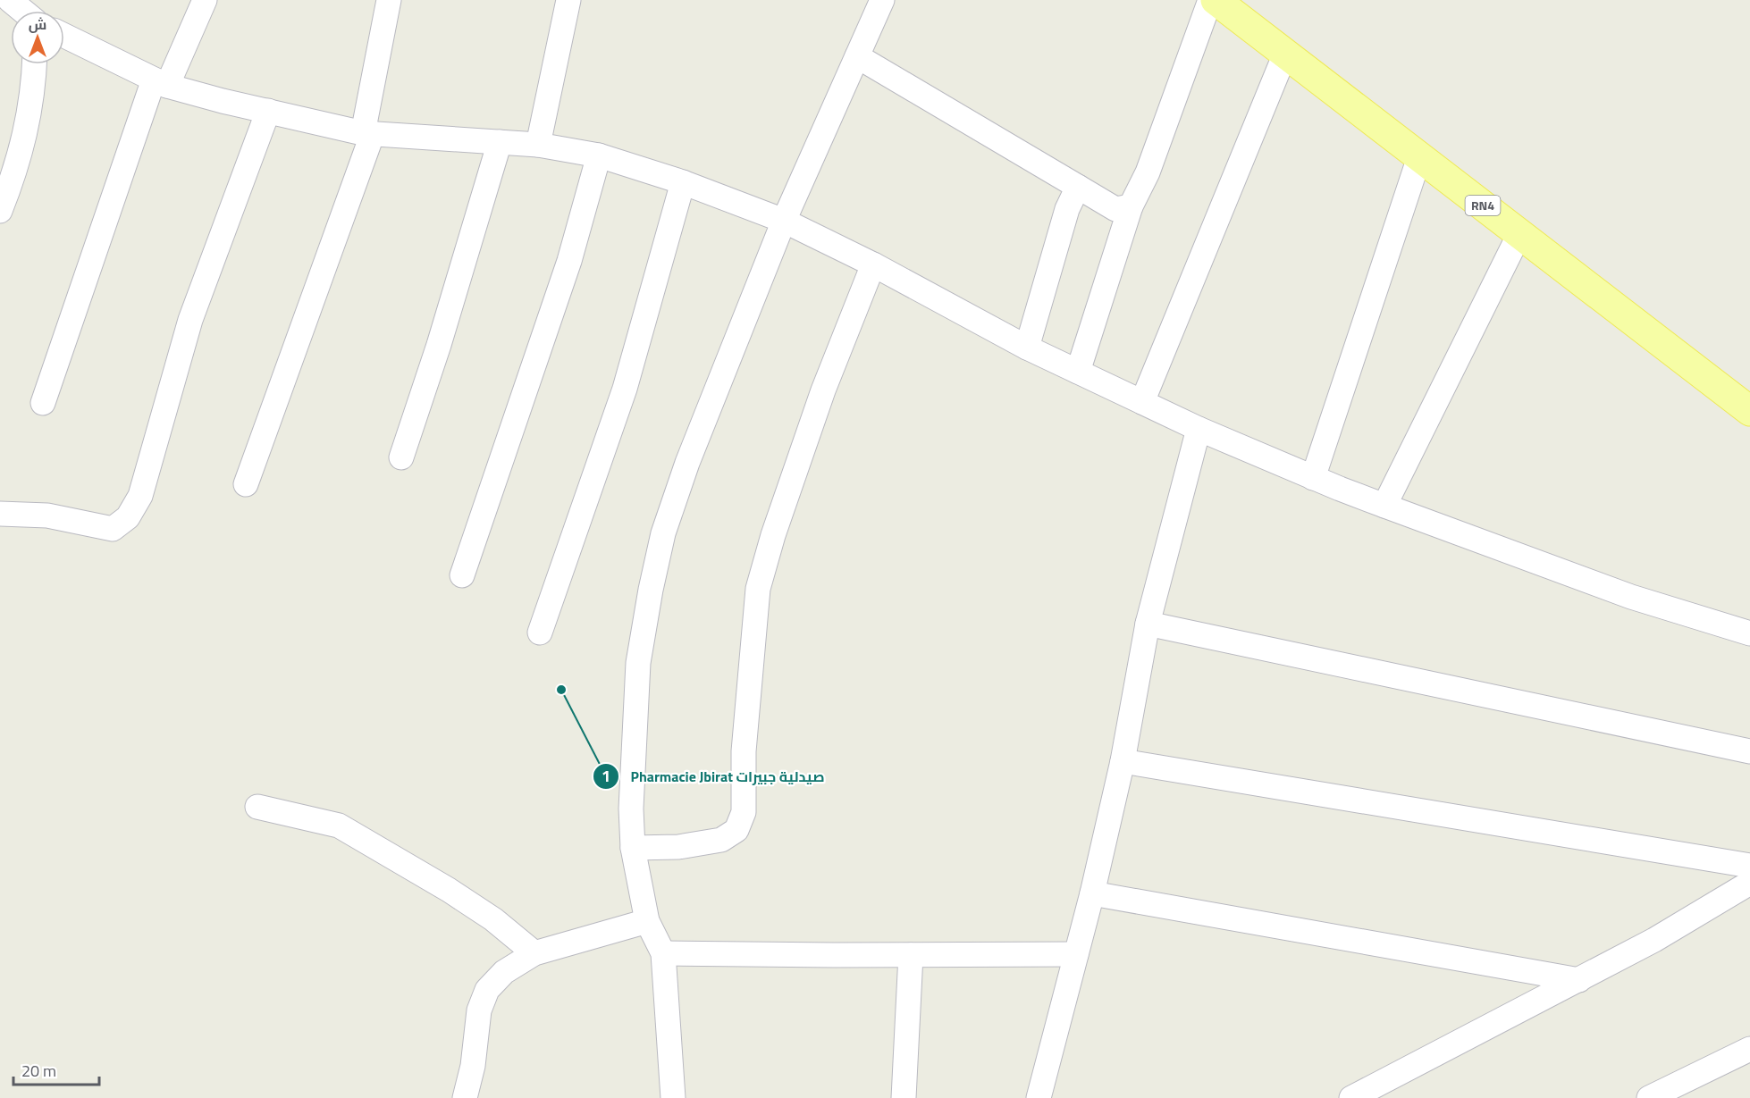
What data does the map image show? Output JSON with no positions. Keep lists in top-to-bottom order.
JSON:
{
  "streets": {
    "main road": ["RN4"]
  },
  "places": ["Pharmacie Jbirat صيدلية جبيرات"],
  "scale_bar": "20 m",
  "north": "top"
}
